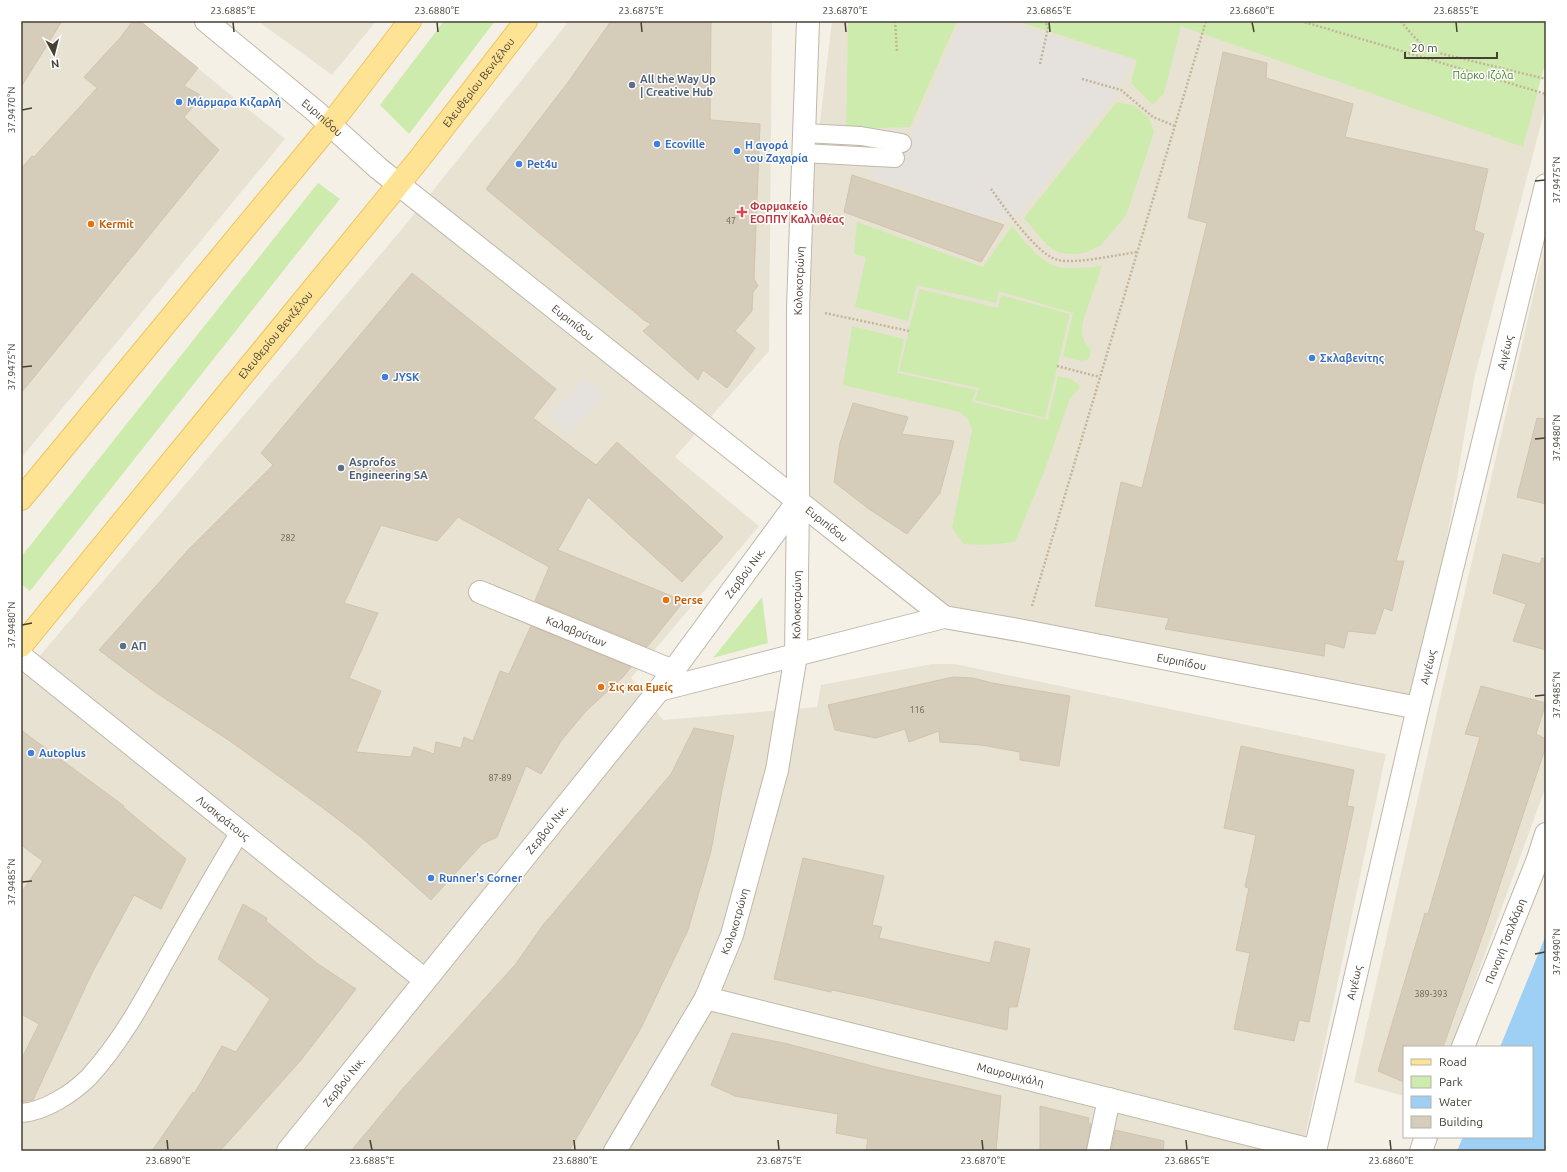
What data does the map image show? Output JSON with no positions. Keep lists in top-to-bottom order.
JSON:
{
  "streets": {
    "main road": ["Ελευθερίου Βενιζέλου"],
    "street": [
      "Ευριπίδου",
      "Κολοκοτρώνη",
      "Αιγέως",
      "Ζερβού Νικ.",
      "Καλαβρύτων",
      "Λυσικράτους",
      "Παναγή Τσαλδάρη",
      "Μαυρομιχάλη"
    ]
  },
  "crossings": [
    ["Ελευθερίου Βενιζέλου", "Ευριπίδου"],
    ["Ευριπίδου", "Κολοκοτρώνη"],
    ["Ευριπίδου", "Αιγέως"],
    ["Ευριπίδου", "Ζερβού Νικ."],
    ["Κολοκοτρώνη", "Ζερβού Νικ."],
    ["Κολοκοτρώνη", "Μαυρομιχάλη"],
    ["Αιγέως", "Μαυρομιχάλη"],
    ["Ζερβού Νικ.", "Καλαβρύτων"],
    ["Ζερβού Νικ.", "Λυσικράτους"]
  ],
  "parks": ["Πάρκο Ιζόλα"],
  "places": {
    "other": [
      "All the Way Up | Creative Hub",
      "Μάρμαρα Κιζαρλή",
      "Ecoville",
      "Η αγορά του Ζαχαρία",
      "Pet4u",
      "Kermit",
      "Σκλαβενίτης",
      "JYSK",
      "Asprofos Engineering SA",
      "Perse",
      "ΑΠ",
      "Σις και Εμείς",
      "Autoplus",
      "Runner's Corner"
    ],
    "health": ["Φαρμακείο ΕΟΠΠΥ Καλλιθέας"]
  },
  "house_numbers": [
    "47",
    "282",
    "116",
    "87-89",
    "389-393"
  ],
  "legend": [
    "Road",
    "Park",
    "Water",
    "Building"
  ],
  "scale_bar": "20 m",
  "north": "bottom",
  "coordinates": [
    "23.6885°E",
    "23.6880°E",
    "23.6875°E",
    "23.6870°E",
    "23.6865°E",
    "23.6860°E",
    "23.6855°E",
    "37.9470°N",
    "37.9475°N",
    "37.9480°N",
    "37.9485°N",
    "37.9490°N",
    "23.6890°E"
  ]
}
